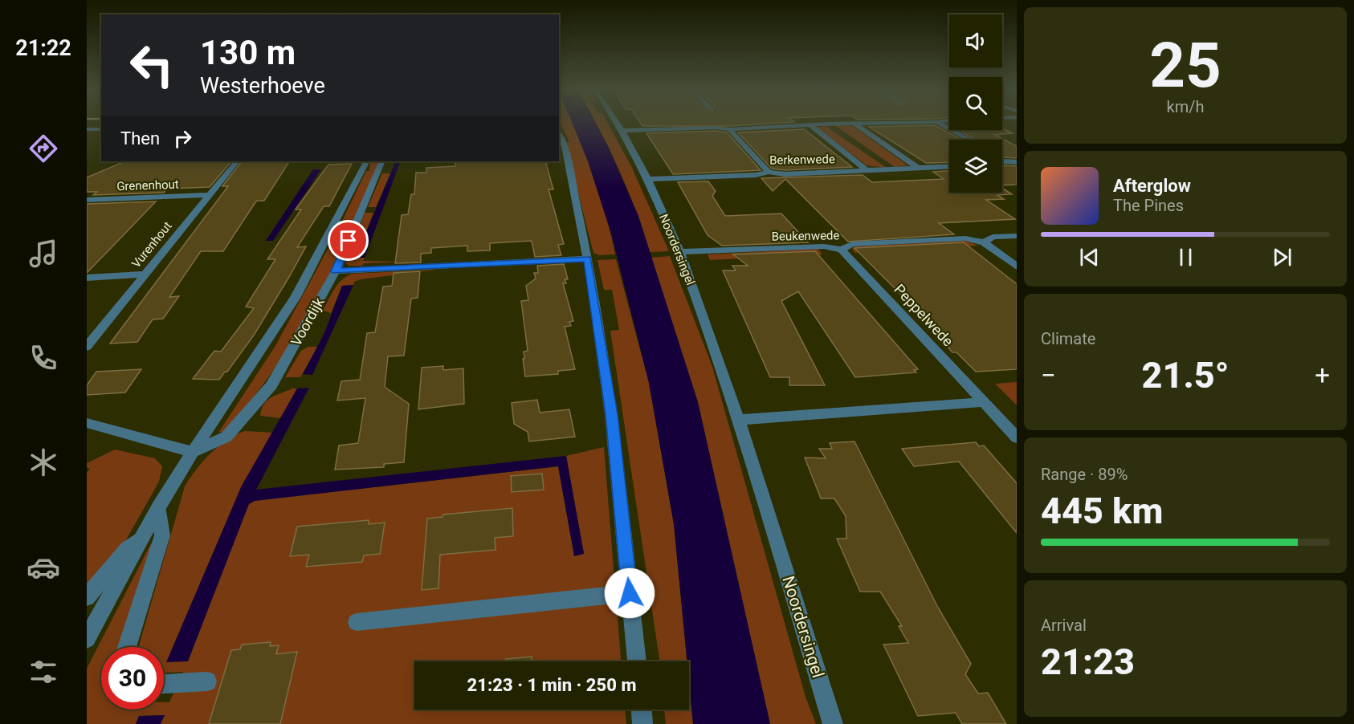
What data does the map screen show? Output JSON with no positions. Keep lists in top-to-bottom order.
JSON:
{
  "streets": {
    "street": [
      "Berkenwede",
      "Grenenhout",
      "Beukenwede",
      "Vurenhout",
      "Noordersingel",
      "Peppelwede",
      "Voordijk"
    ]
  },
  "crossings": [
    ["Berkenwede", "Noordersingel"],
    ["Grenenhout", "Vurenhout"],
    ["Beukenwede", "Noordersingel"],
    ["Beukenwede", "Peppelwede"]
  ],
  "page": {
    "tabs": "21:22",
    "tile": [
      ["25", "km/h"],
      "Climate",
      ["Range · 89%", "445 km"],
      ["Arrival", "21:23"]
    ],
    "turn": ["130 m", "Westerhoeve"],
    "then": "Then",
    "song": ["Afterglow", "The Pines"],
    "heat": ["−", "21.5°", "+"],
    "limit": "30",
    "trip": "21:23 · 1 min · 250 m"
  }
}
